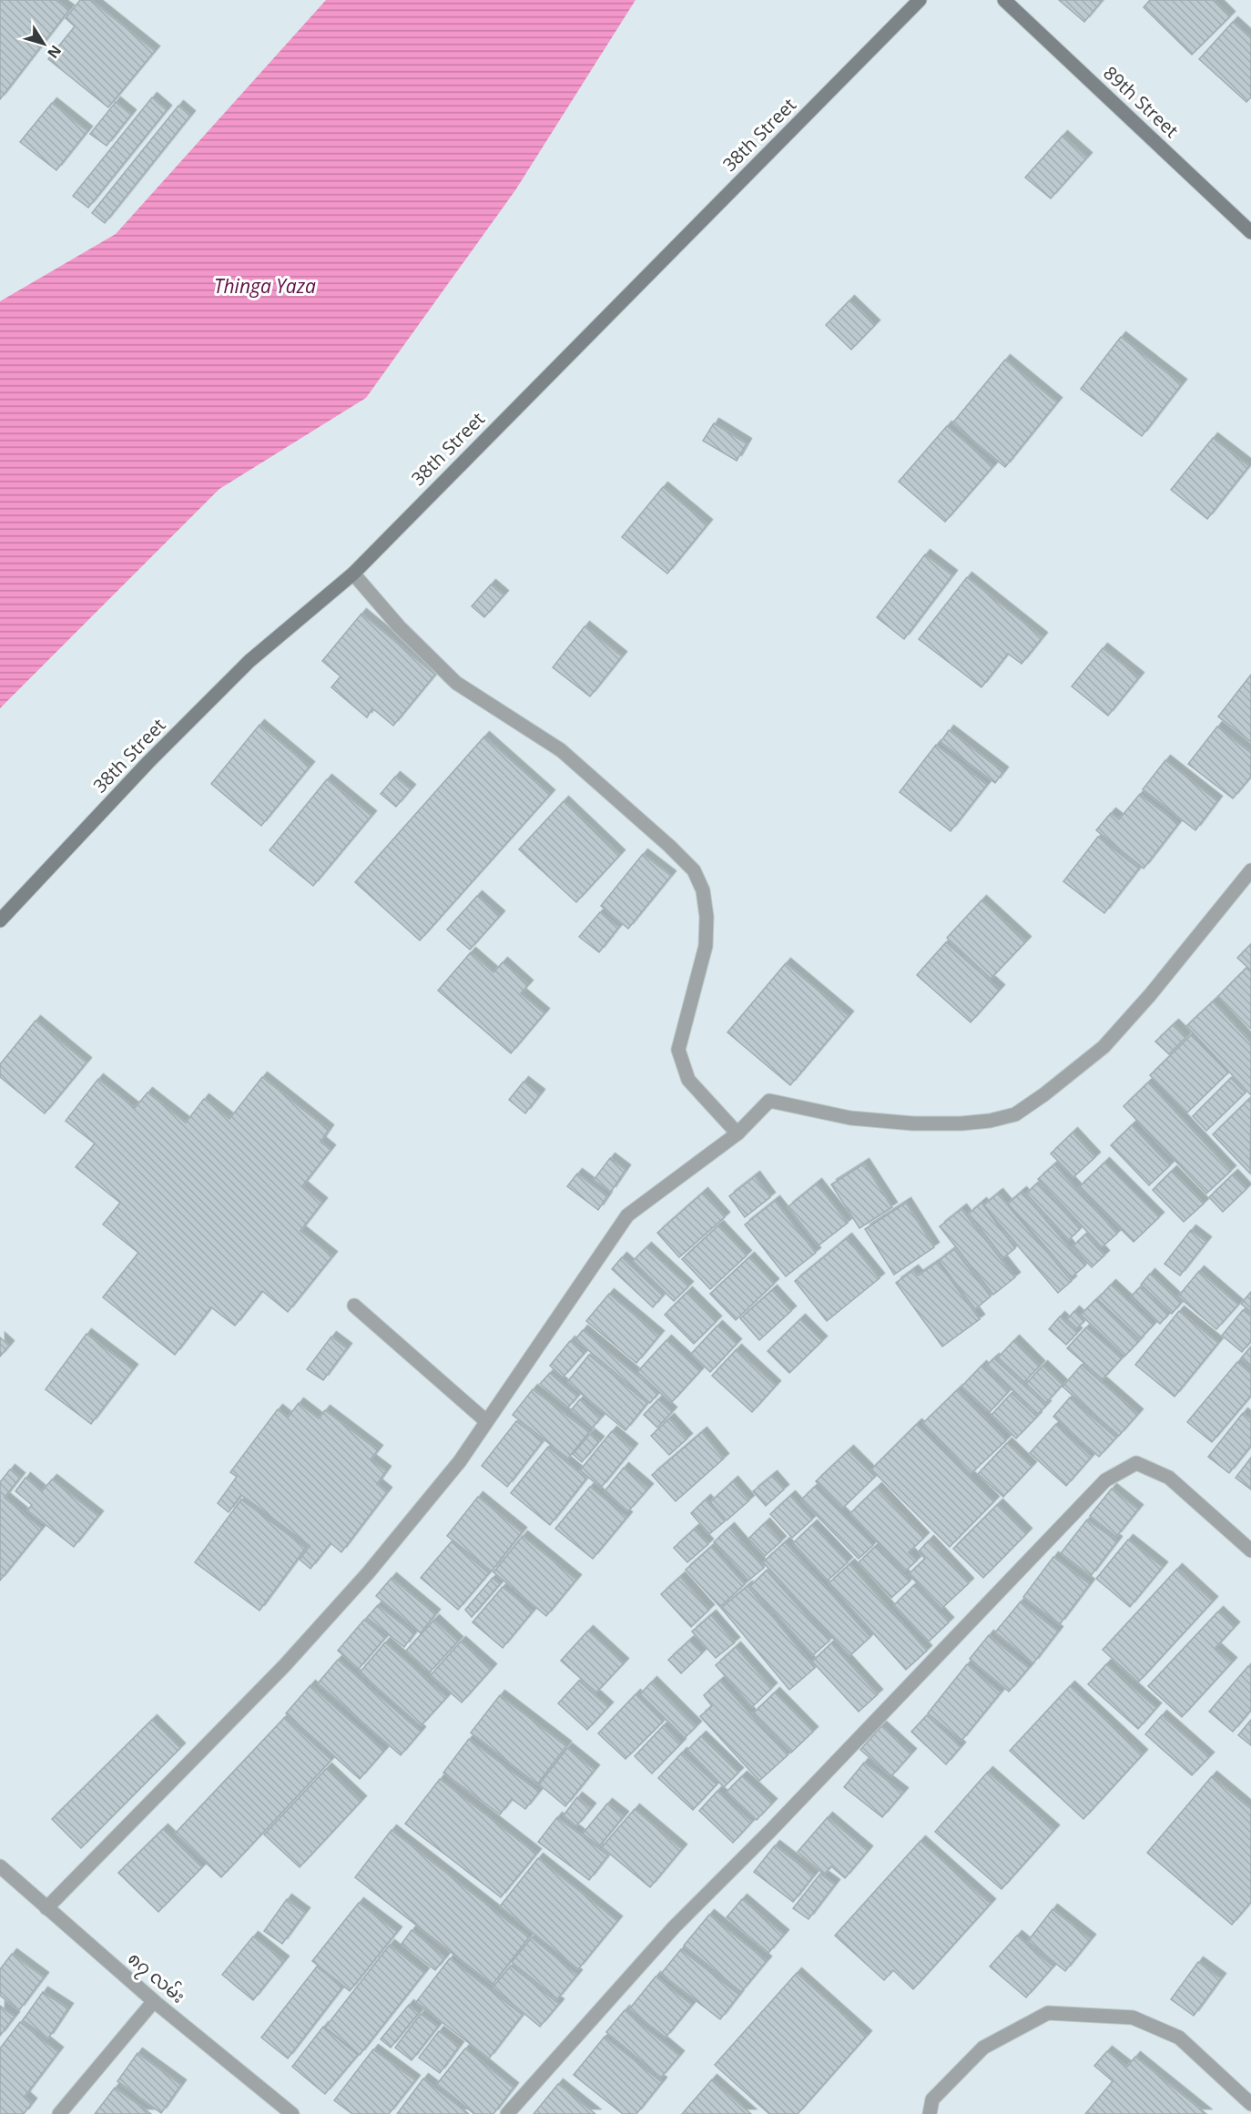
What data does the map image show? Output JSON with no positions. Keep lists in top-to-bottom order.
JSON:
{
  "streets": {
    "main road": ["89th Street", "38th Street"],
    "street": ["၈၇ လမ်း"]
  },
  "water": ["Thinga Yaza"],
  "north": "bottom right"
}
